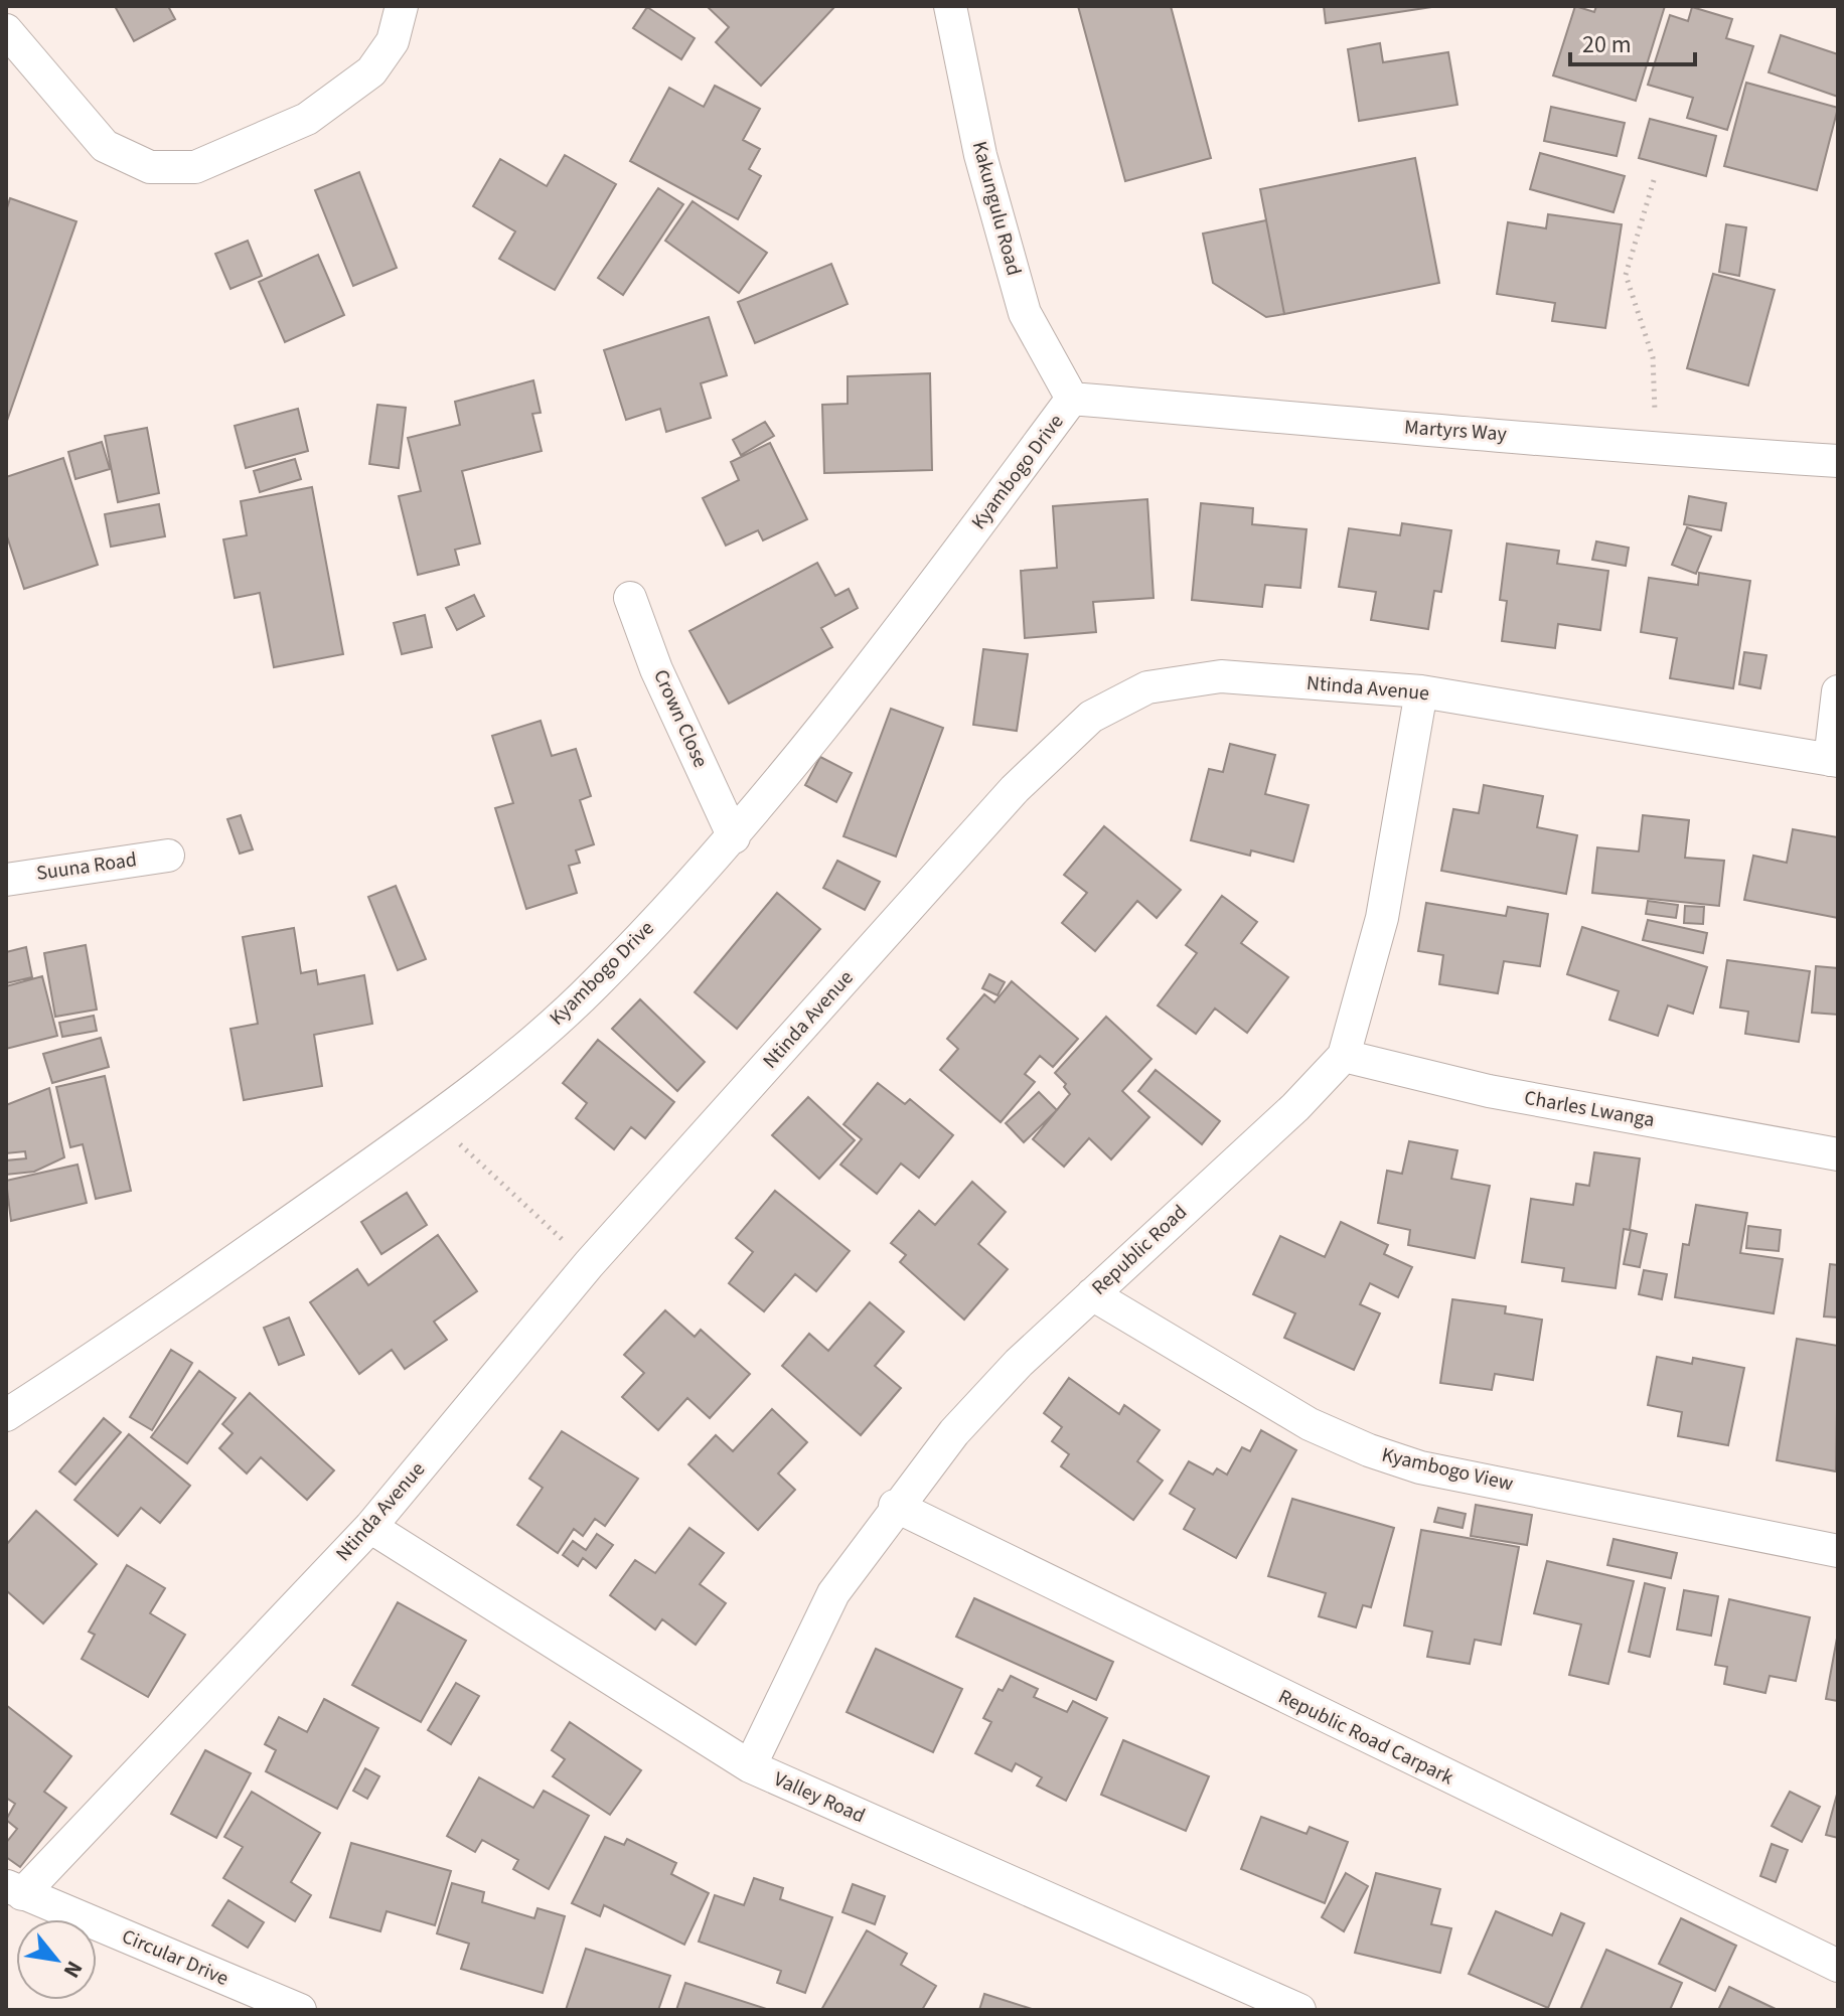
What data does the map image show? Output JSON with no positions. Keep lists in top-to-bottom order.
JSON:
{
  "streets": {
    "street": [
      "Kakungulu Road",
      "Martyrs Way",
      "Kyambogo Drive",
      "Ntinda Avenue",
      "Crown Close",
      "Suuna Road",
      "Charles Lwanga",
      "Republic Road",
      "Kyambogo View",
      "Republic Road Carpark",
      "Valley Road",
      "Circular Drive"
    ]
  },
  "crossings": [
    ["Kakungulu Road", "Martyrs Way"],
    ["Kakungulu Road", "Kyambogo Drive"],
    ["Martyrs Way", "Kyambogo Drive"],
    ["Kyambogo Drive", "Crown Close"],
    ["Ntinda Avenue", "Republic Road"],
    ["Ntinda Avenue", "Valley Road"],
    ["Ntinda Avenue", "Circular Drive"],
    ["Charles Lwanga", "Republic Road"],
    ["Republic Road", "Kyambogo View"],
    ["Republic Road", "Republic Road Carpark"],
    ["Republic Road", "Valley Road"]
  ],
  "scale_bar": "20 m",
  "north": "bottom right"
}
